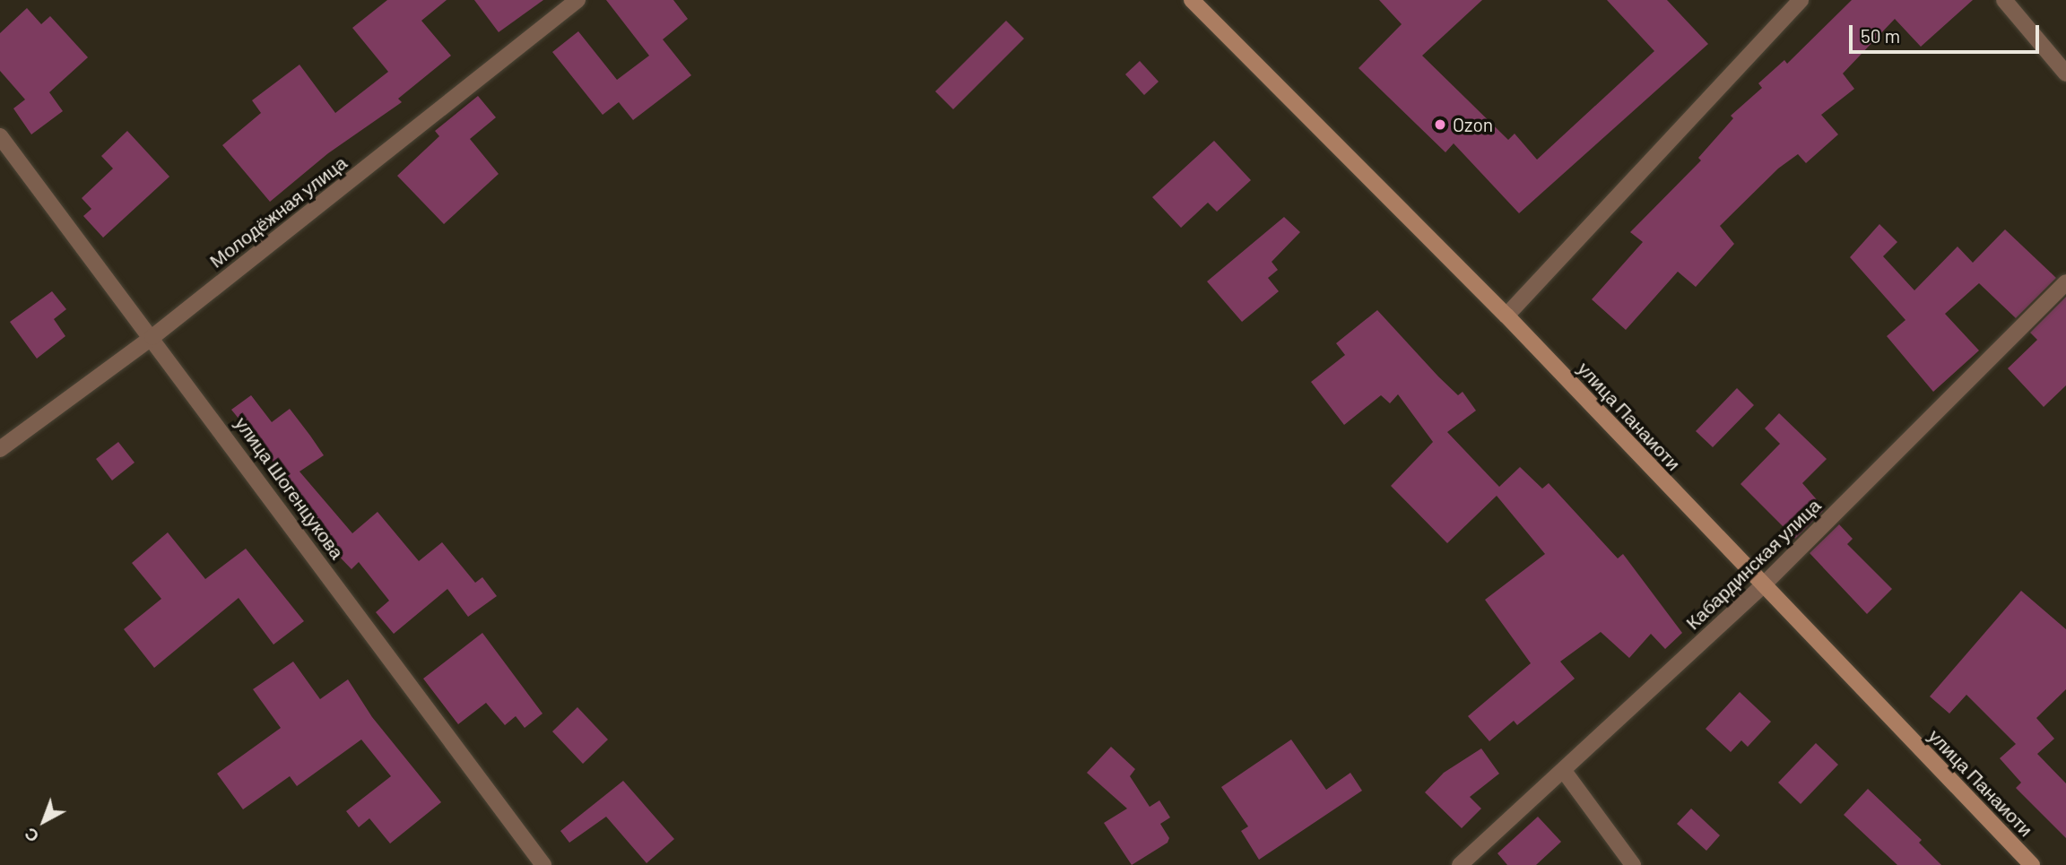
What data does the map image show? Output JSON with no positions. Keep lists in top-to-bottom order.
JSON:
{
  "streets": {
    "street": [
      "Молодёжная улица",
      "улица Панаиоти",
      "улица Шогенцукова",
      "Кабардинская улица"
    ]
  },
  "crossings": [
    ["Молодёжная улица", "улица Шогенцукова"],
    ["улица Панаиоти", "Кабардинская улица"]
  ],
  "places": ["Ozon"],
  "scale_bar": "50 m",
  "north": "bottom left"
}
